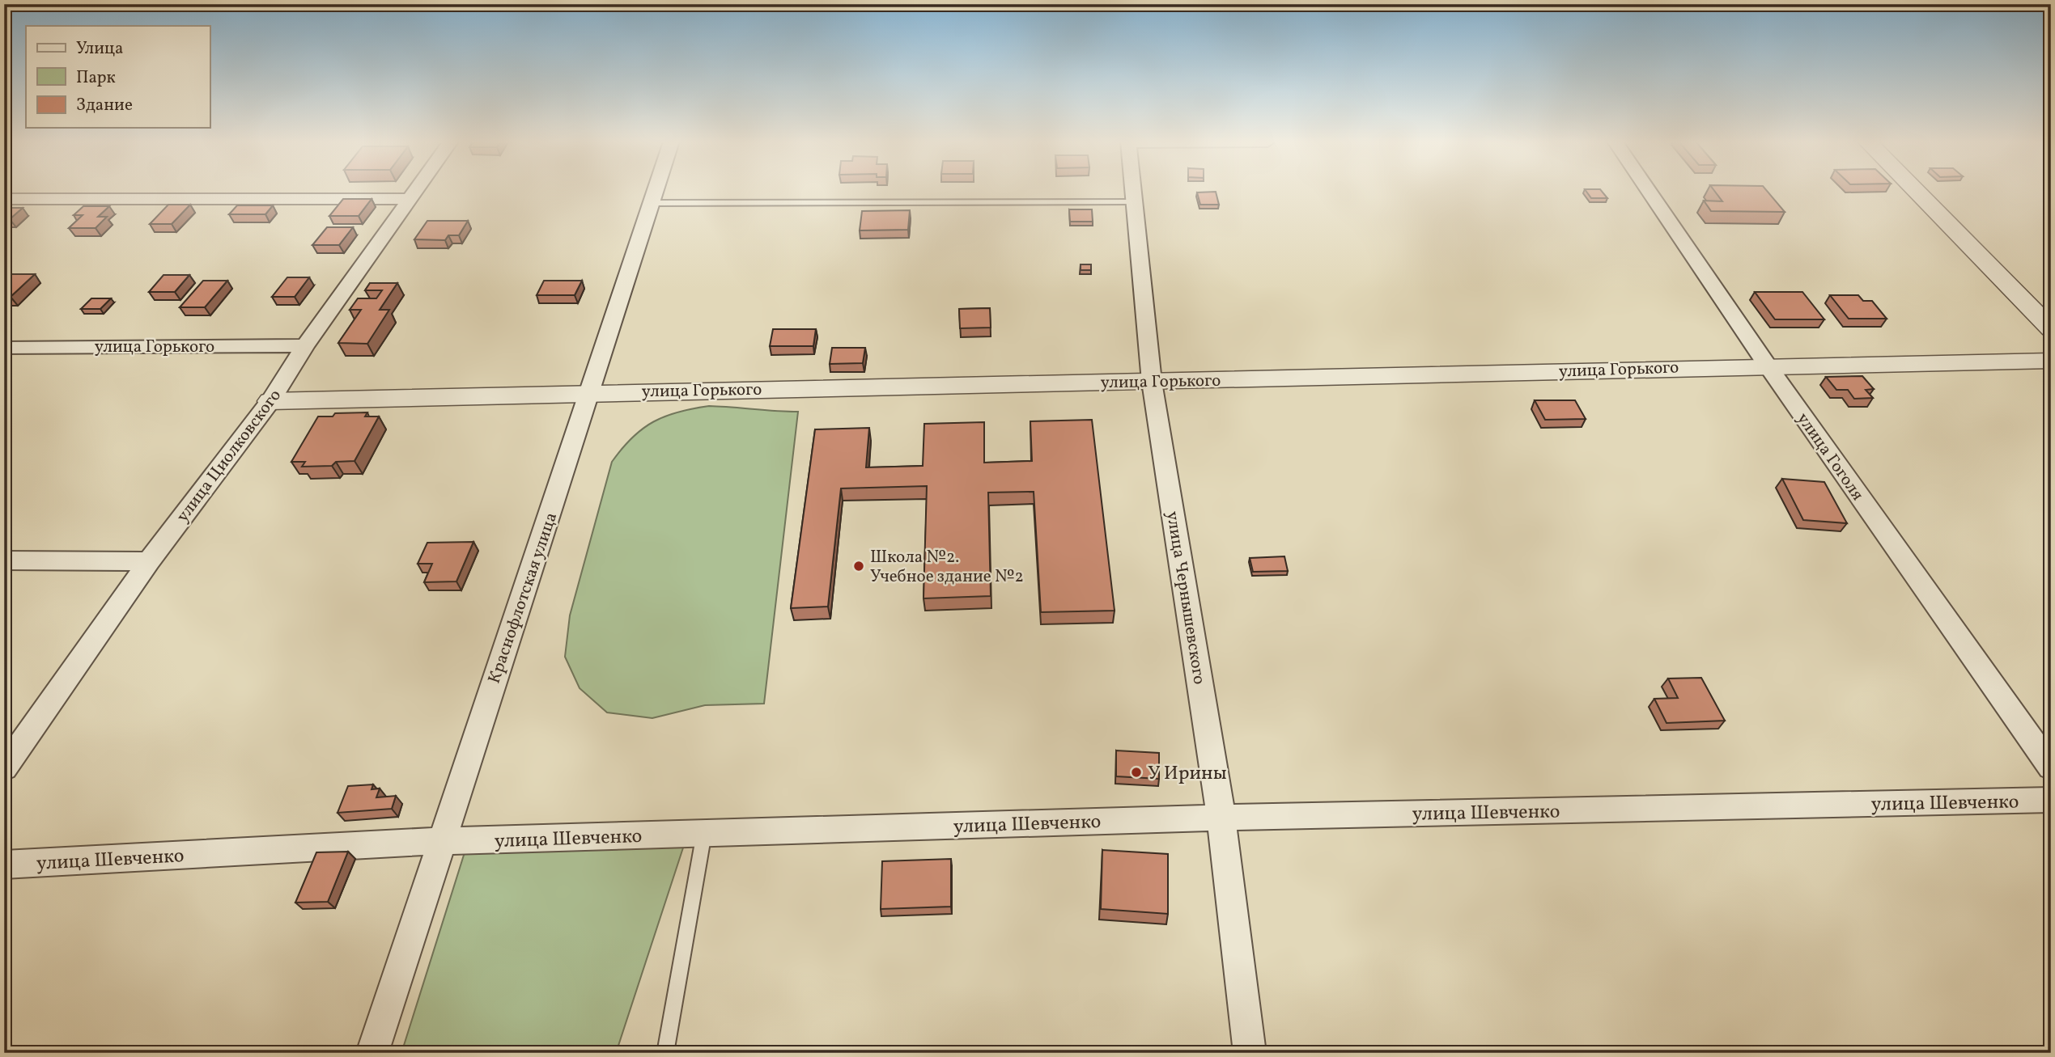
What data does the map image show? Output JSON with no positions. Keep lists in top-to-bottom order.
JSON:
{
  "streets": {
    "street": [
      "улица Горького",
      "улица Циолковского",
      "улица Гоголя",
      "Краснофлотская улица",
      "улица Чернышевского",
      "улица Шевченко"
    ]
  },
  "crossings": [
    ["улица Горького", "улица Циолковского"],
    ["улица Горького", "улица Гоголя"],
    ["улица Горького", "Краснофлотская улица"],
    ["улица Горького", "улица Чернышевского"],
    ["Краснофлотская улица", "улица Шевченко"],
    ["улица Чернышевского", "улица Шевченко"]
  ],
  "places": ["Школа №2. Учебное здание №2", "У Ирины"],
  "legend": ["Улица", "Парк", "Здание"]
}
